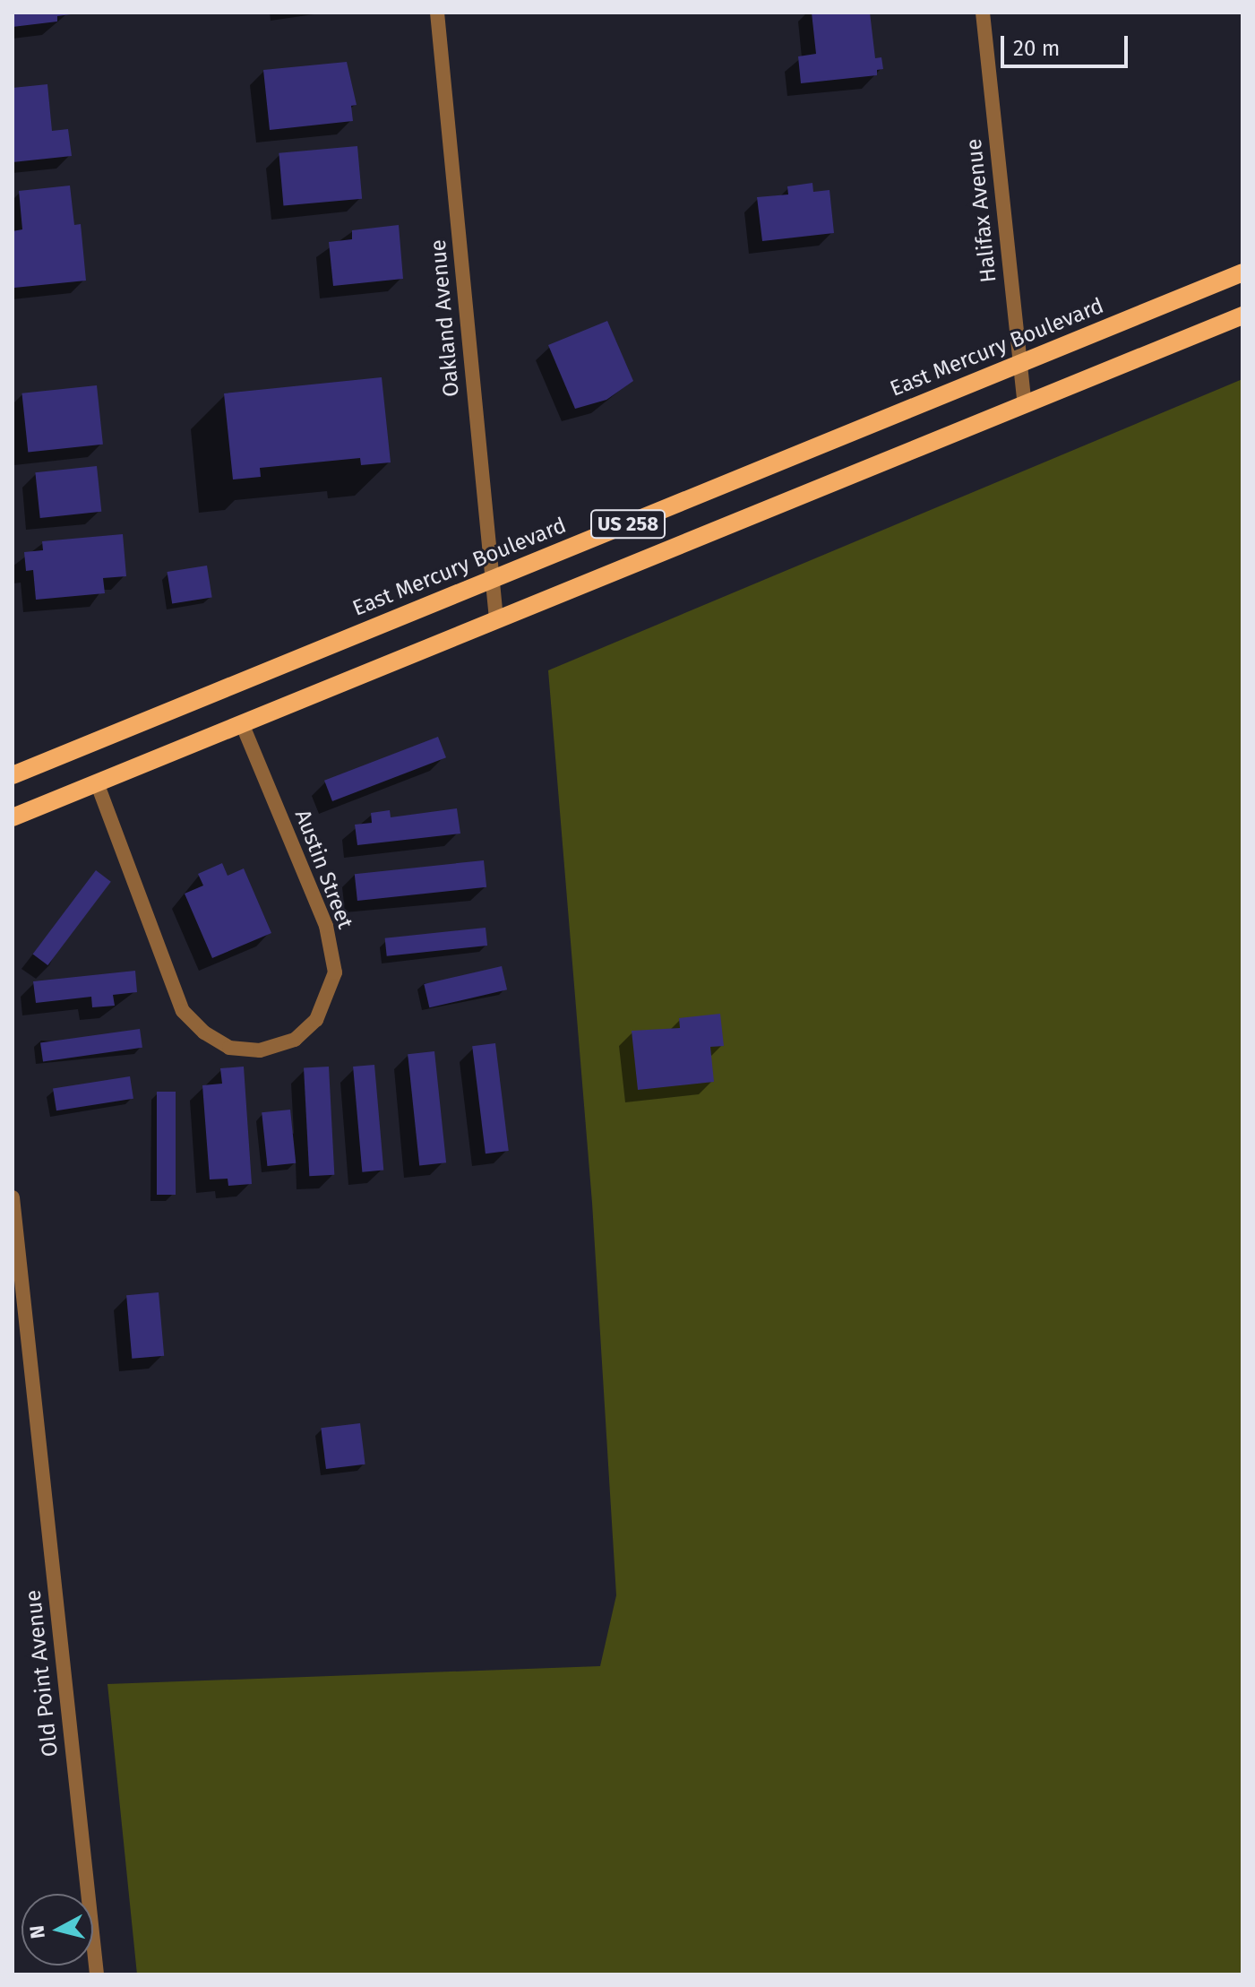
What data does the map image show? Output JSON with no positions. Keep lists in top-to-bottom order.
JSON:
{
  "streets": {
    "main road": ["East Mercury Boulevard", "US 258"],
    "street": [
      "Halifax Avenue",
      "Oakland Avenue",
      "Austin Street",
      "Old Point Avenue"
    ]
  },
  "crossings": [
    ["Halifax Avenue", "East Mercury Boulevard"],
    ["Halifax Avenue", "US 258"],
    ["Oakland Avenue", "East Mercury Boulevard"],
    ["Oakland Avenue", "US 258"],
    ["US 258", "Austin Street"]
  ],
  "scale_bar": "20 m",
  "north": "left"
}
